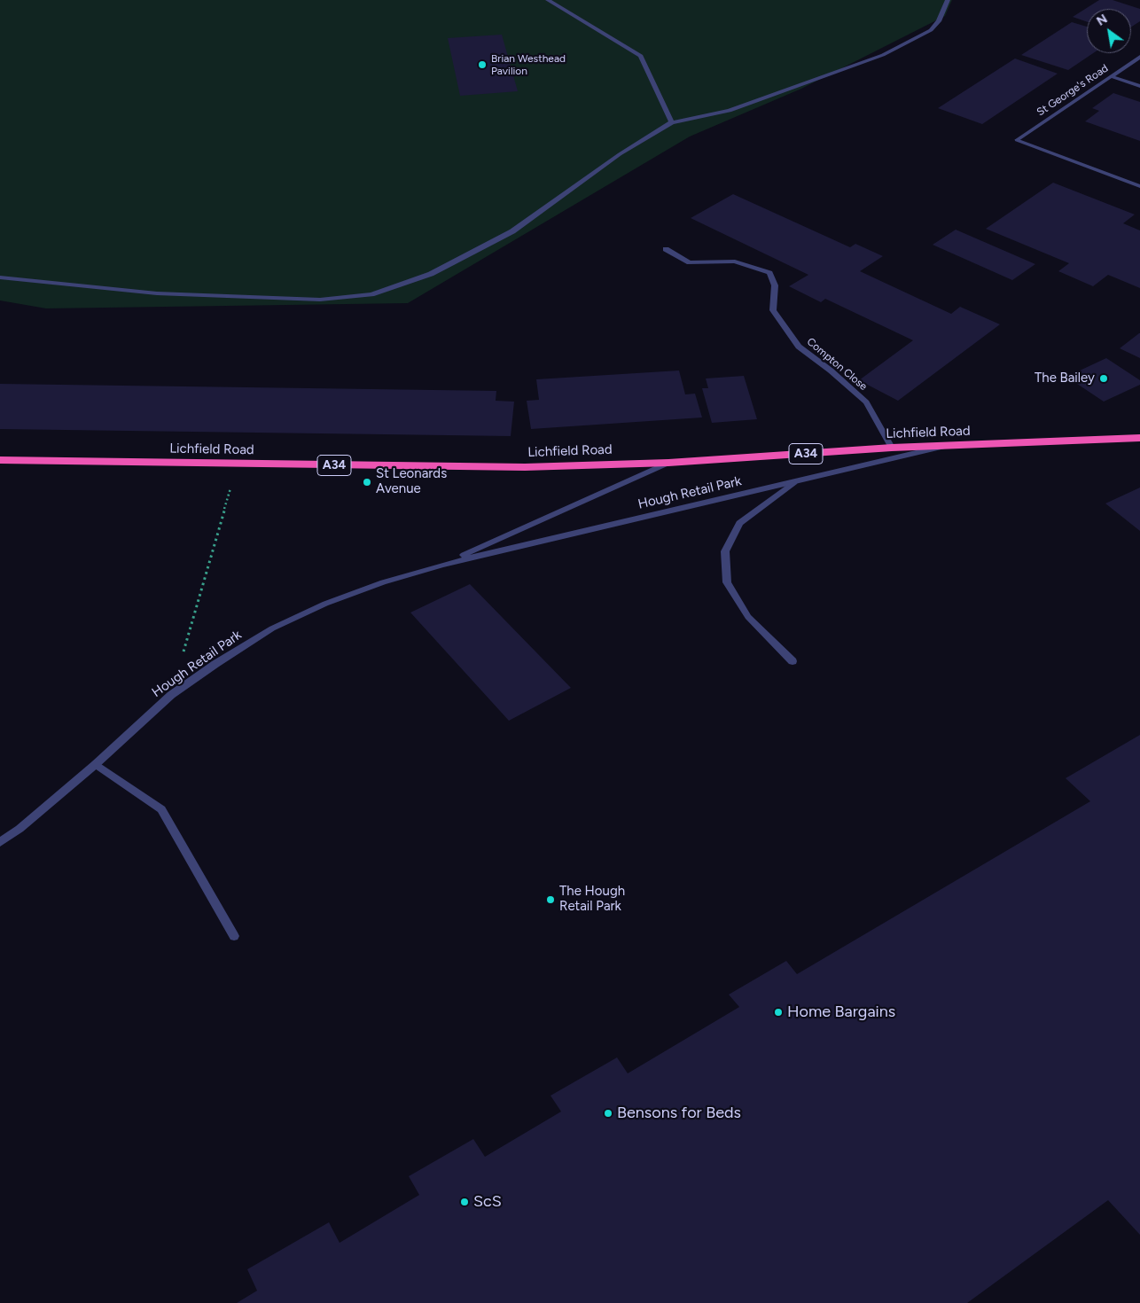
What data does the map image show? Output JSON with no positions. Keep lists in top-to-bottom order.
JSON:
{
  "streets": {
    "highway": ["Lichfield Road", "A34"],
    "street": ["St George's Road", "Compton Close", "Hough Retail Park"]
  },
  "crossings": [
    ["Compton Close", "Lichfield Road"],
    ["Lichfield Road", "Hough Retail Park"]
  ],
  "places": [
    "Brian Westhead Pavilion",
    "The Bailey",
    "St Leonards Avenue",
    "The Hough Retail Park",
    "Home Bargains",
    "Bensons for Beds",
    "ScS"
  ],
  "north": "top left"
}
